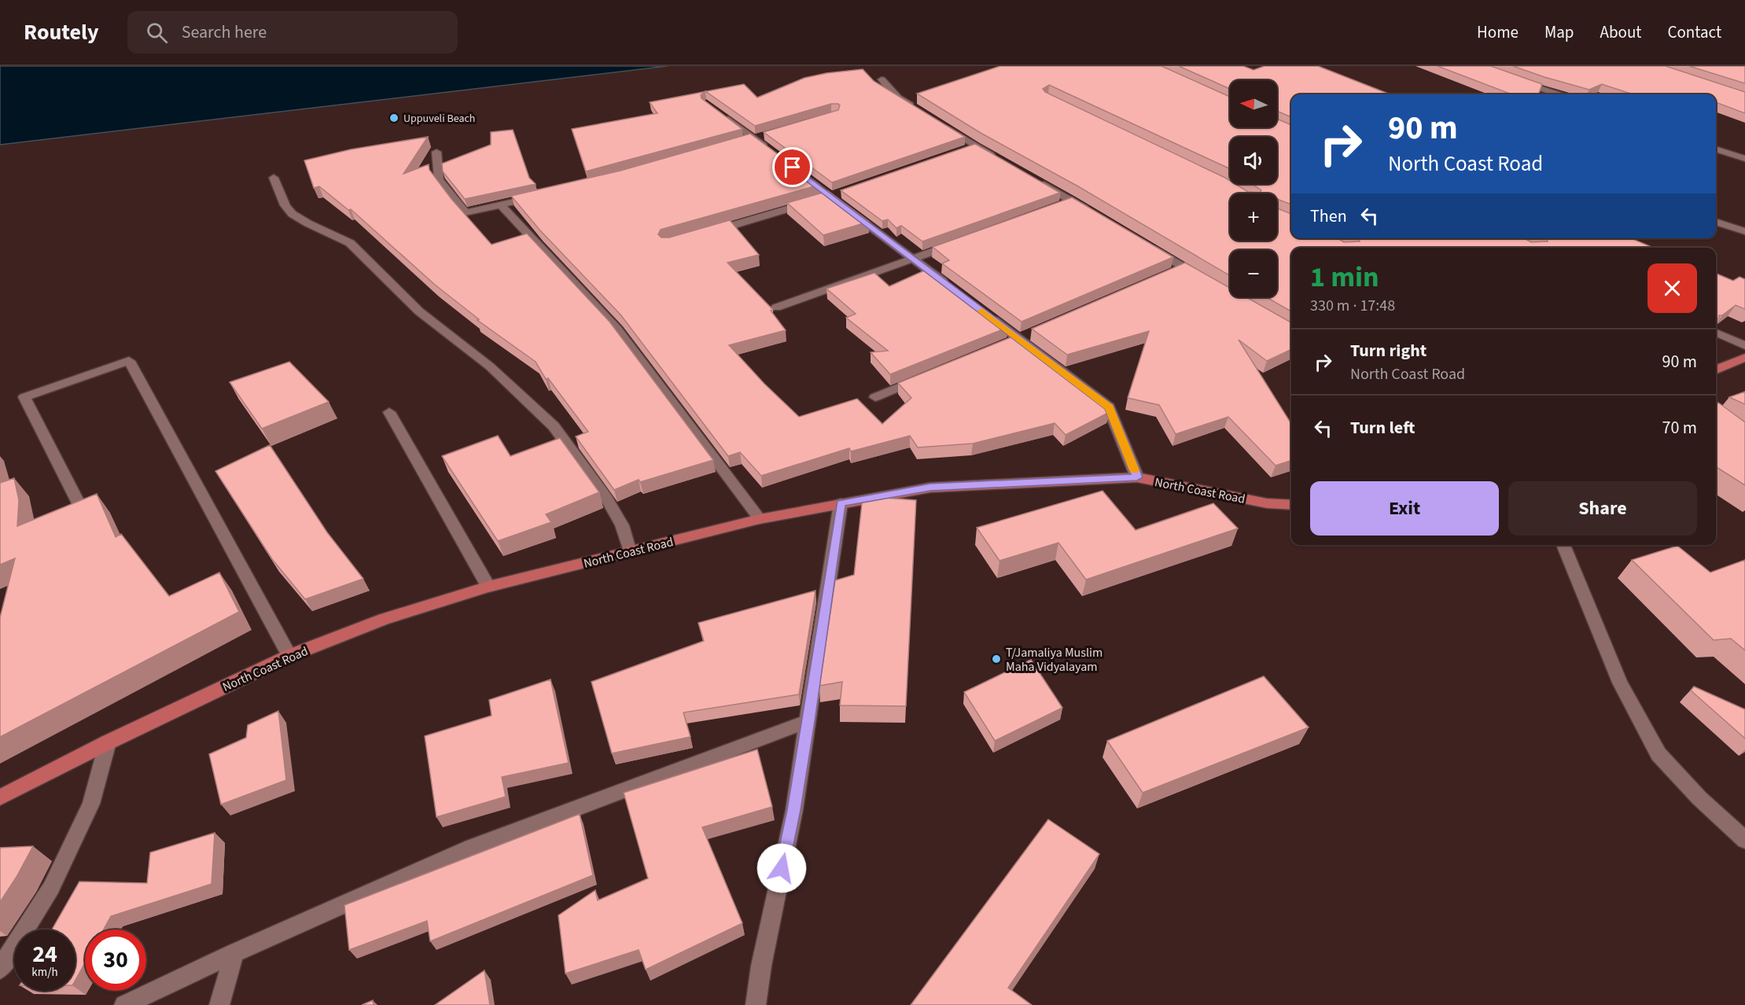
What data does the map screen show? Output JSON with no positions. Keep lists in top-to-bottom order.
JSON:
{
  "streets": {
    "main road": ["North Coast Road"]
  },
  "places": ["Uppuveli Beach", "T/Jamaliya Muslim Maha Vidyalayam"],
  "north": "left",
  "page": {
    "header": "Routely",
    "search": "Search here",
    "nav": [
      "Home",
      "Map",
      "About",
      "Contact"
    ],
    "map_buttons": ["+", "−"],
    "turn": ["90 m", "North Coast Road"],
    "then": "Then",
    "heading": ["1 min", "330 m · 17:48"],
    "list": [
      {
        "name": "Turn right",
        "note": "North Coast Road",
        "value": "90 m"
      },
      {
        "name": "Turn left",
        "value": "70 m"
      }
    ],
    "buttons": ["Exit", "Share"],
    "speed": "24 km/h",
    "limit": "30"
  }
}
